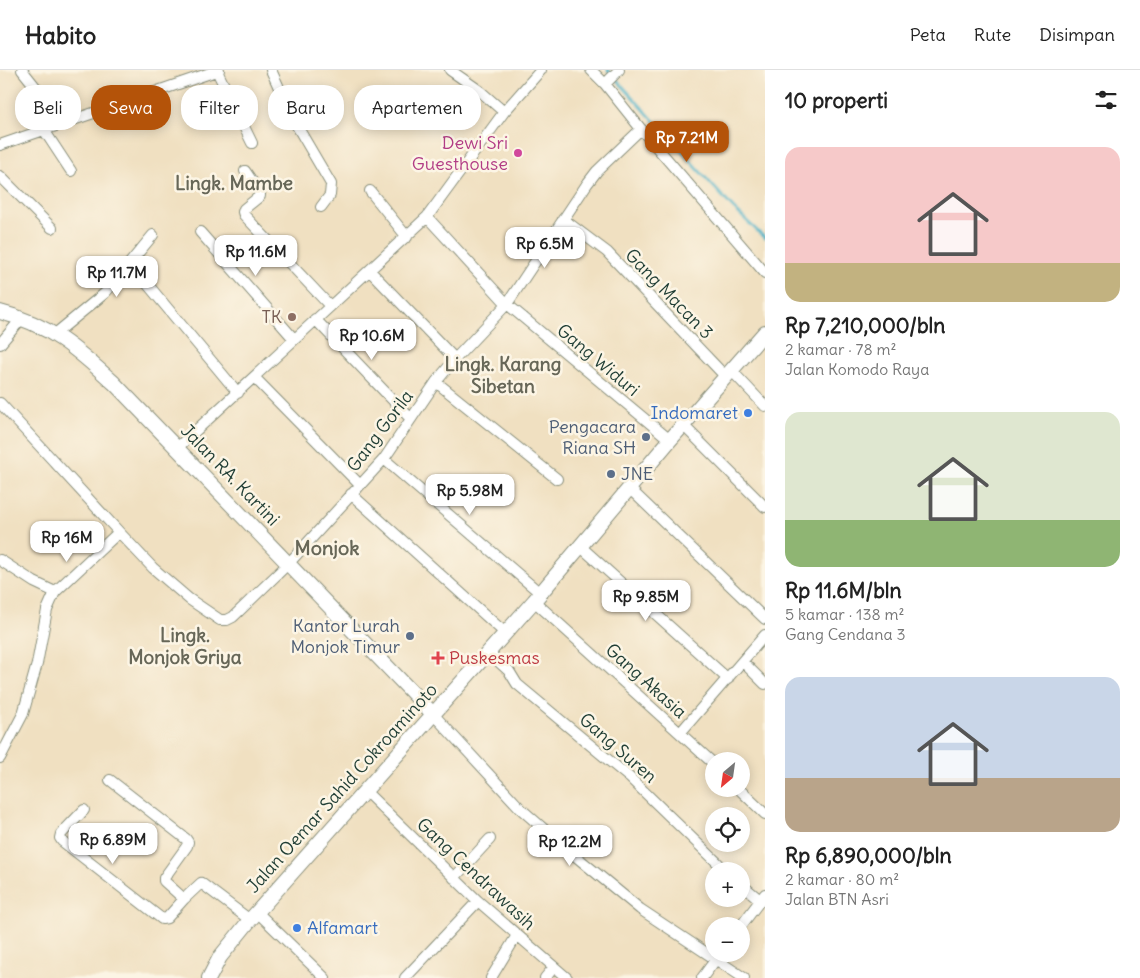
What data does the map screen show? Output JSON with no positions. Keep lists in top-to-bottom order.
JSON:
{
  "streets": {
    "street": [
      "Gang Macan 3",
      "Gang Widuri",
      "Gang Gorila",
      "Jalan RA. Kartini",
      "Gang Akasia",
      "Gang Suren",
      "Jalan Oemar Sahid Cokroaminoto",
      "Gang Cendrawasih"
    ]
  },
  "crossings": [
    ["Gang Macan 3", "Gang Gorila"],
    ["Gang Macan 3", "Jalan Oemar Sahid Cokroaminoto"],
    ["Gang Widuri", "Gang Gorila"],
    ["Gang Widuri", "Jalan Oemar Sahid Cokroaminoto"],
    ["Gang Gorila", "Jalan RA. Kartini"],
    ["Gang Gorila", "Gang Akasia"],
    ["Jalan RA. Kartini", "Jalan Oemar Sahid Cokroaminoto"],
    ["Gang Akasia", "Jalan Oemar Sahid Cokroaminoto"],
    ["Gang Suren", "Jalan Oemar Sahid Cokroaminoto"],
    ["Jalan Oemar Sahid Cokroaminoto", "Gang Cendrawasih"]
  ],
  "districts": [
    "Lingk. Mambe",
    "Lingk. Karang Sibetan",
    "Monjok",
    "Lingk. Monjok Griya"
  ],
  "places": {
    "other": [
      "Dewi Sri Guesthouse",
      "TK",
      "Indomaret",
      "Pengacara Riana SH",
      "JNE",
      "Kantor Lurah Monjok Timur",
      "Alfamart"
    ],
    "health": ["Puskesmas"]
  },
  "north": "bottom left",
  "page": {
    "header": "Habito",
    "nav": ["Peta", "Rute", "Disimpan"],
    "heading": "10 properti",
    "chip": [
      "Beli",
      "Sewa",
      "Filter",
      "Baru",
      "Apartemen"
    ],
    "price": [
      "Rp 7.21M",
      "Rp 6.5M",
      "Rp 11.6M",
      "Rp 11.7M",
      "Rp 10.6M",
      "Rp 5.98M",
      "Rp 16M",
      "Rp 9.85M",
      "Rp 6.89M",
      "Rp 12.2M"
    ],
    "list": [
      {
        "name": "Rp 7,210,000/bln",
        "note": "2 kamar · 78 m² · Jalan Komodo Raya"
      },
      {
        "name": "Rp 11.6M/bln",
        "note": "5 kamar · 138 m² · Gang Cendana 3"
      },
      {
        "name": "Rp 6,890,000/bln",
        "note": "2 kamar · 80 m² · Jalan BTN Asri"
      }
    ],
    "map_buttons": ["+", "−"]
  }
}
